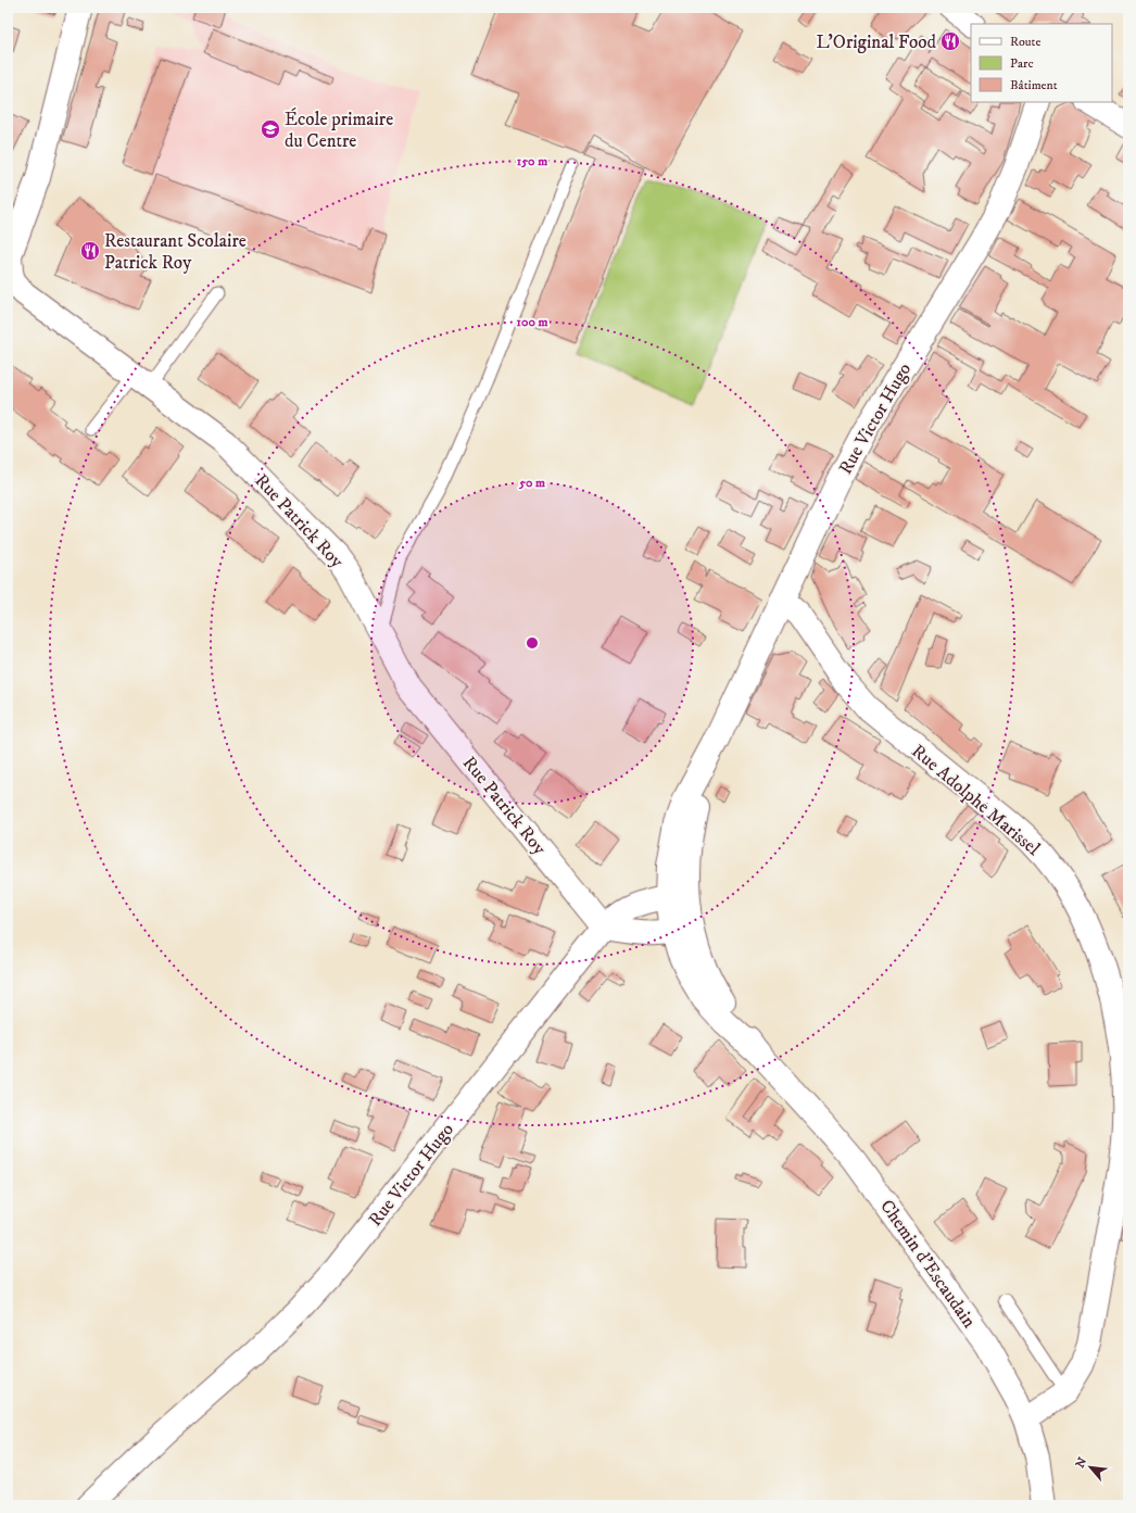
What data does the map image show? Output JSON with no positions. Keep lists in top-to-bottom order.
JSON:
{
  "streets": {
    "street": [
      "Rue Victor Hugo",
      "Rue Patrick Roy",
      "Rue Adolphe Marissel",
      "Chemin d'Escaudain"
    ]
  },
  "crossings": [
    ["Rue Victor Hugo", "Rue Patrick Roy"],
    ["Rue Victor Hugo", "Rue Adolphe Marissel"],
    ["Rue Victor Hugo", "Chemin d'Escaudain"],
    ["Rue Adolphe Marissel", "Chemin d'Escaudain"]
  ],
  "places": {
    "restaurant": ["L'Original Food", "Restaurant Scolaire Patrick Roy"],
    "school or university": ["École primaire du Centre"]
  },
  "legend": ["Route", "Parc", "Bâtiment"],
  "north": "top left",
  "rings": ["150 m", "100 m", "50 m"]
}
